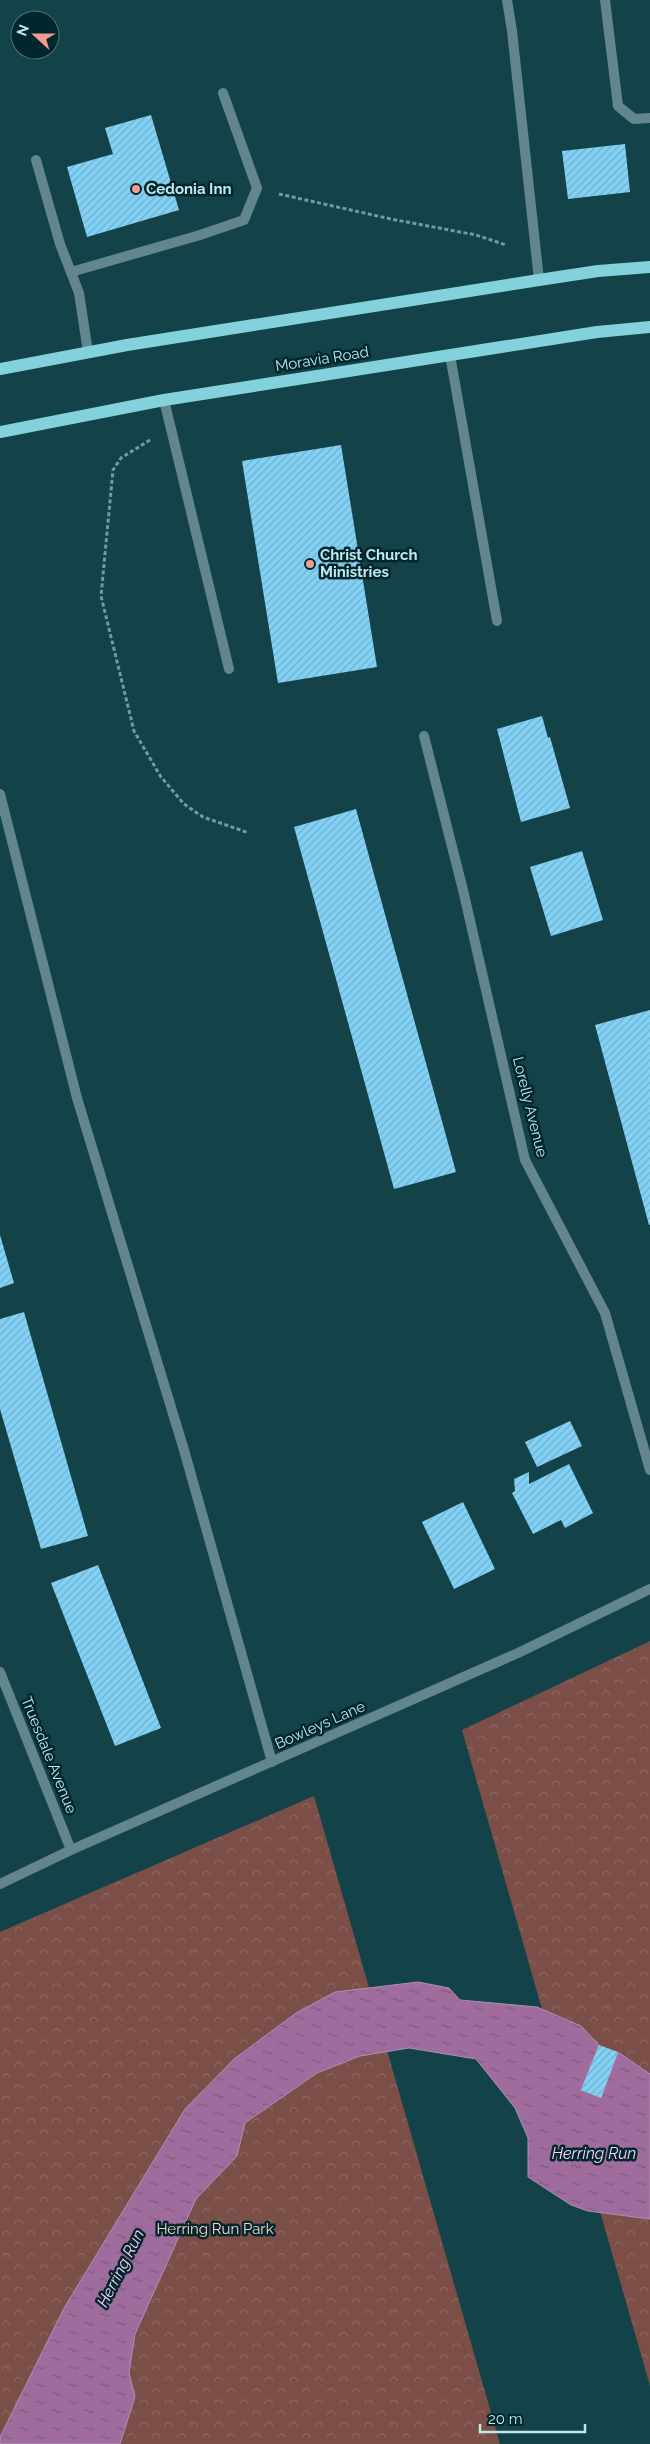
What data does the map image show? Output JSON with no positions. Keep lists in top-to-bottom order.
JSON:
{
  "streets": {
    "main road": ["Moravia Road"],
    "street": ["Lorelly Avenue", "Bowleys Lane", "Truesdale Avenue"]
  },
  "crossings": [
    ["Bowleys Lane", "Truesdale Avenue"]
  ],
  "water": ["Herring Run"],
  "parks": ["Herring Run Park"],
  "places": ["Cedonia Inn", "Christ Church Ministries"],
  "scale_bar": "20 m",
  "north": "left"
}
